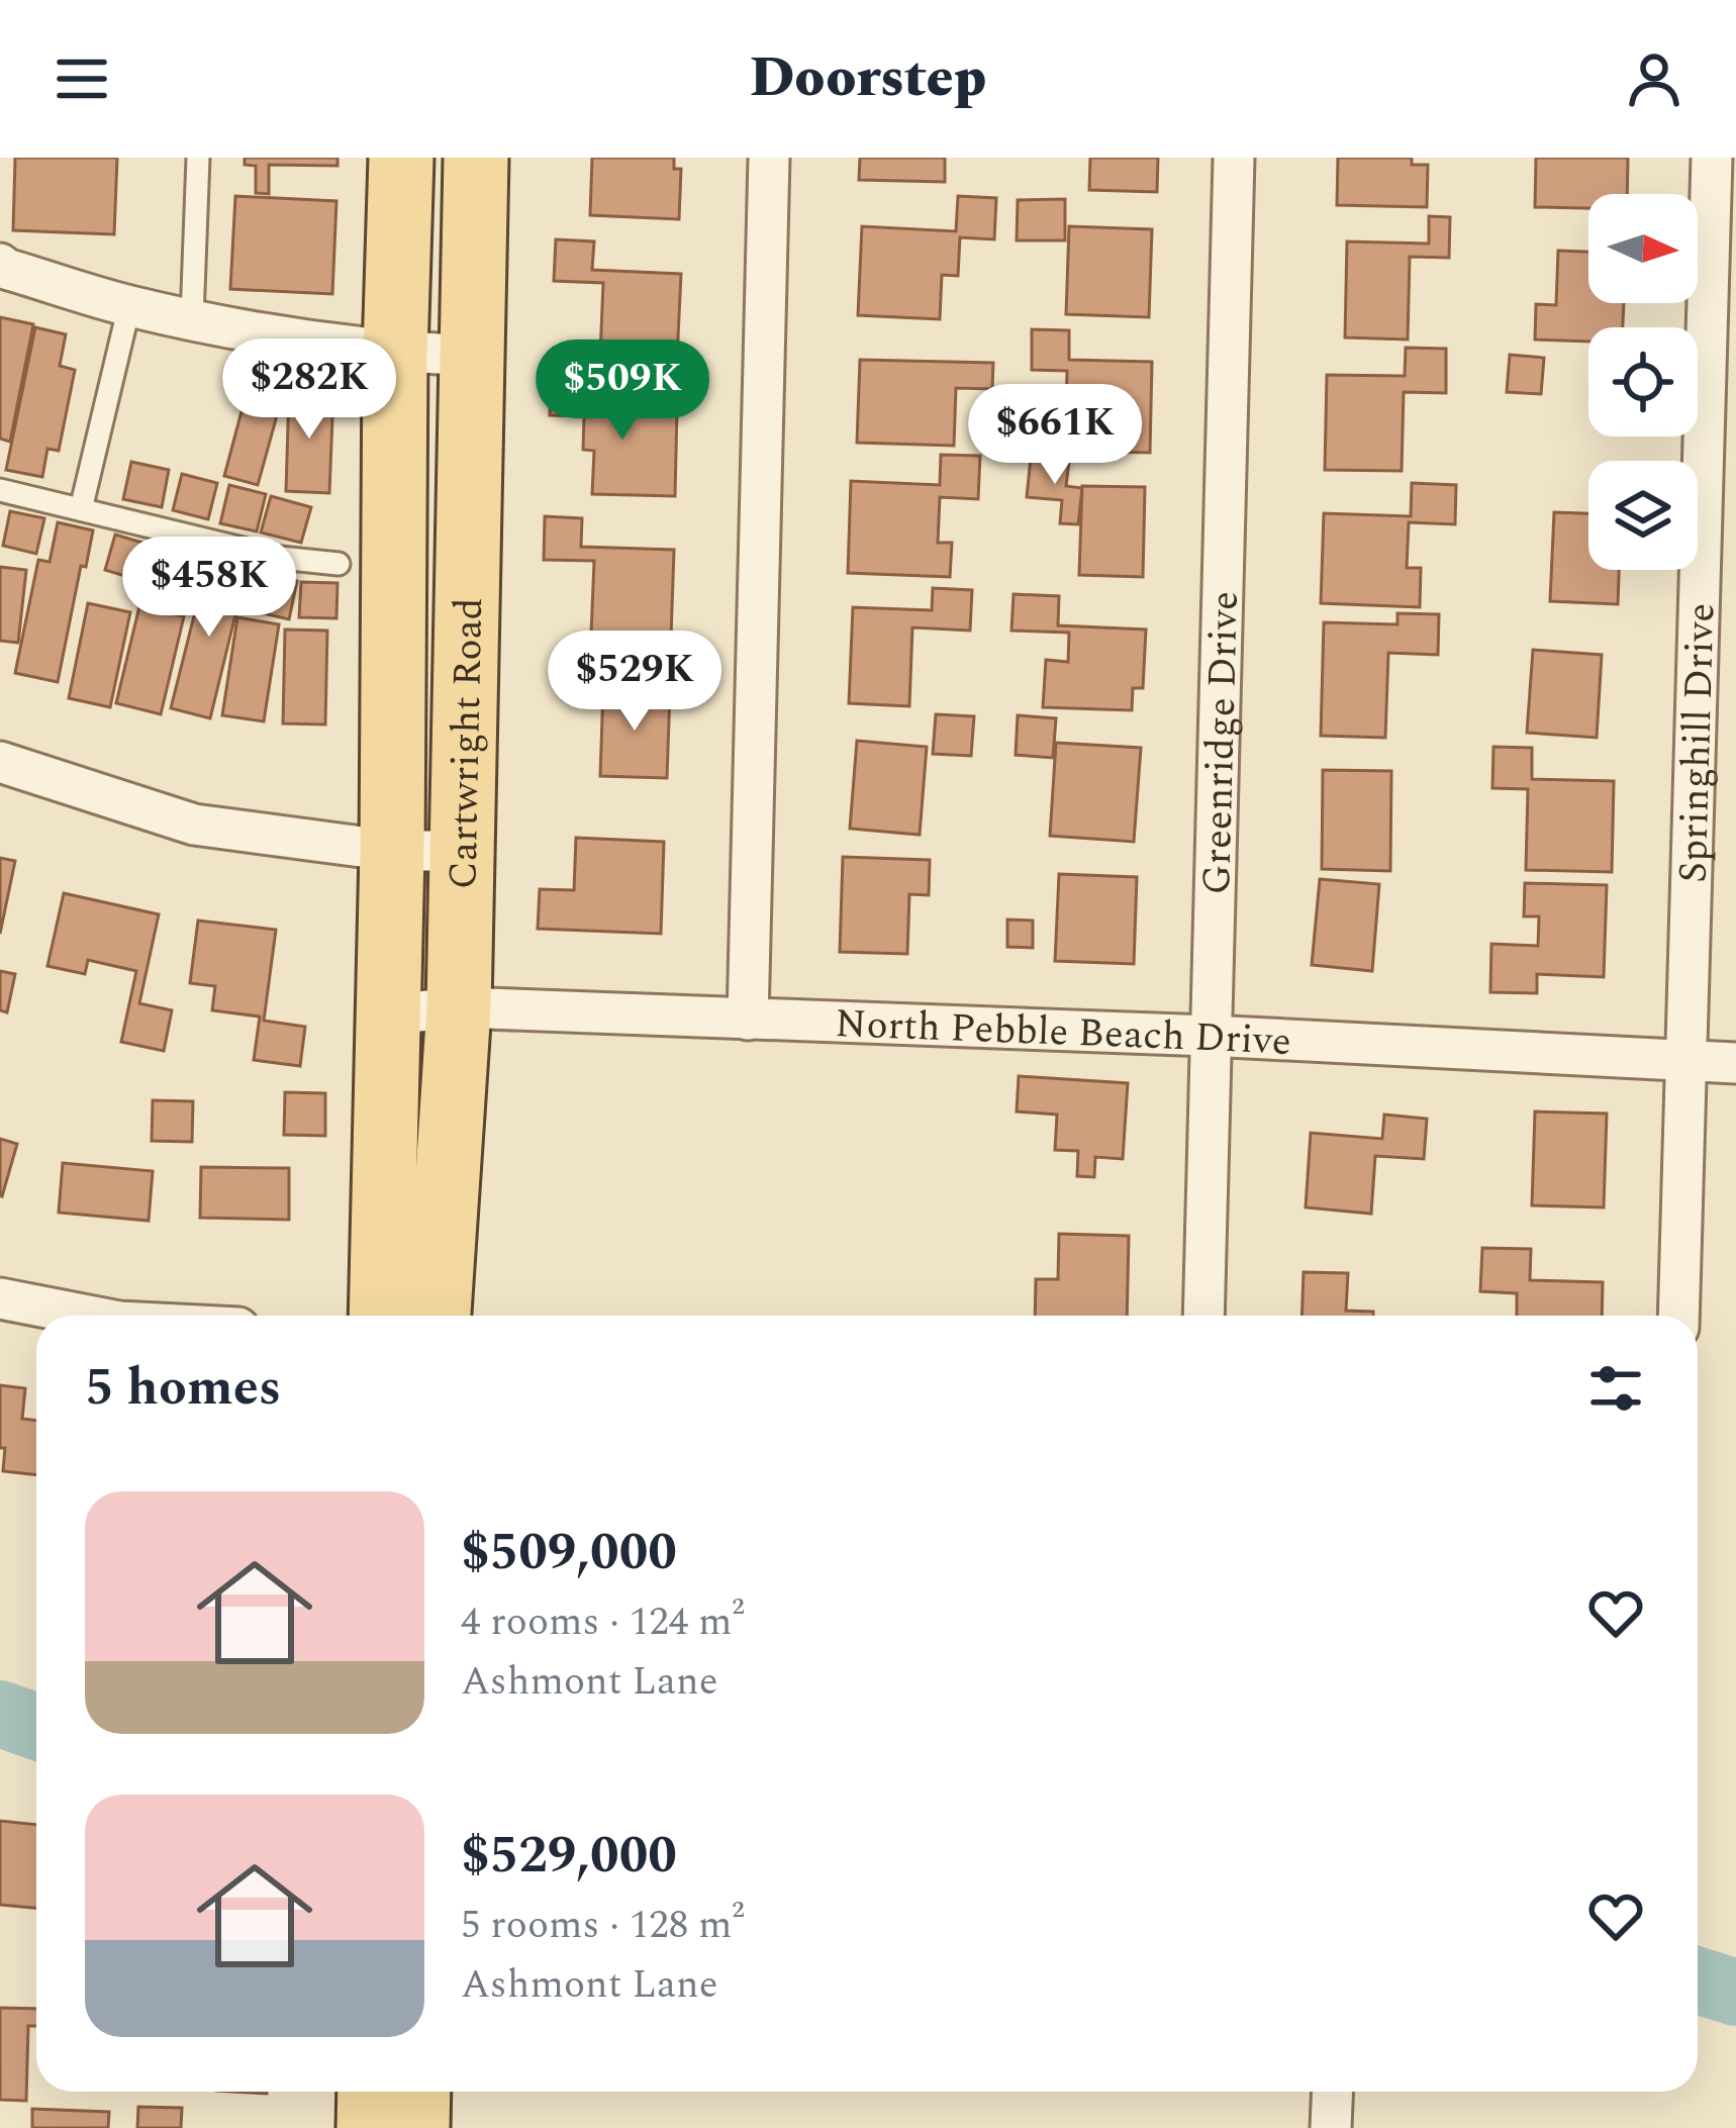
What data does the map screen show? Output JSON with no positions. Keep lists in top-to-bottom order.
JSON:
{
  "streets": {
    "main road": ["Cartwright Road"],
    "street": ["Greenridge Drive", "Springhill Drive", "North Pebble Beach Drive"]
  },
  "crossings": [
    ["Cartwright Road", "North Pebble Beach Drive"],
    ["Greenridge Drive", "North Pebble Beach Drive"],
    ["Springhill Drive", "North Pebble Beach Drive"]
  ],
  "north": "right",
  "page": {
    "header": "Doorstep",
    "price": [
      "$282K",
      "$509K",
      "$661K",
      "$458K",
      "$529K"
    ],
    "heading": "5 homes",
    "list": [
      {
        "name": "$509,000",
        "note": "4 rooms · 124 m² · Ashmont Lane"
      },
      {
        "name": "$529,000",
        "note": "5 rooms · 128 m² · Ashmont Lane"
      }
    ]
  }
}
